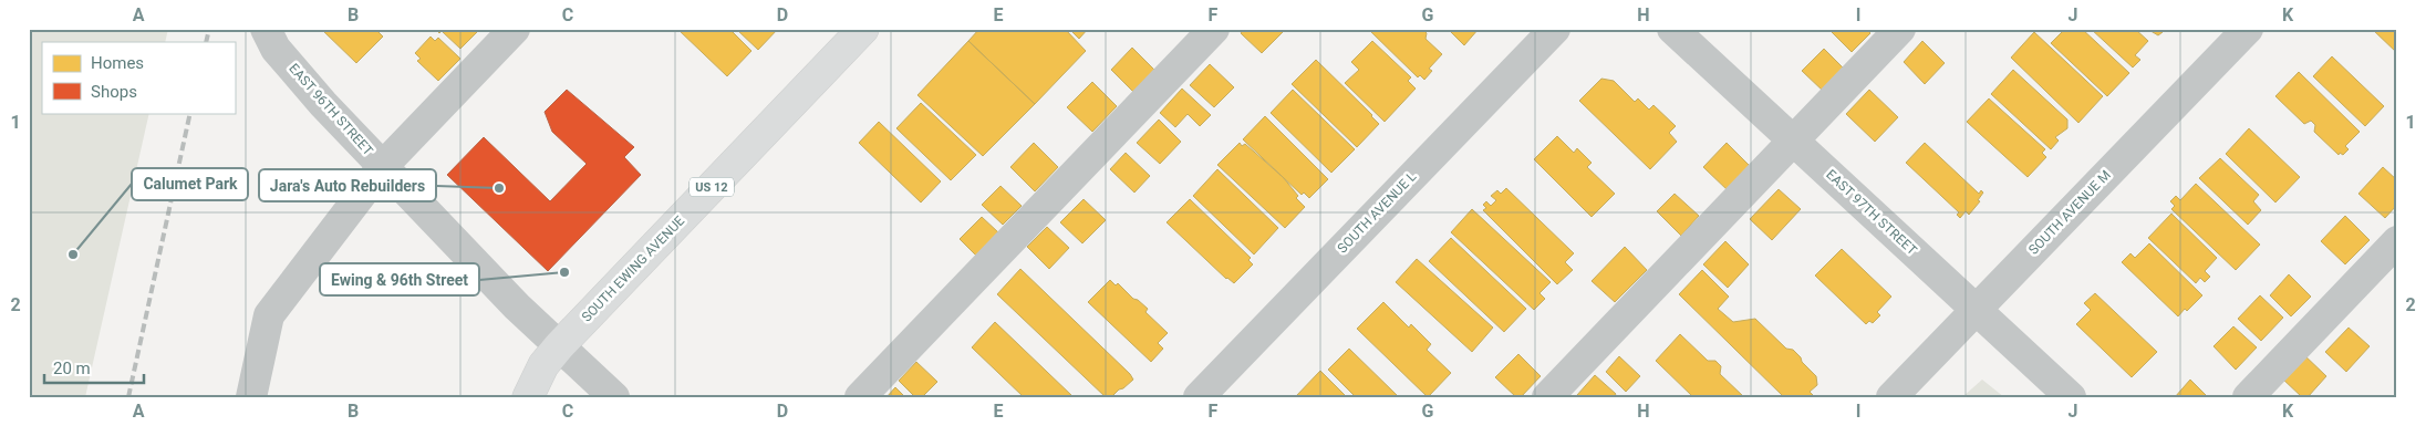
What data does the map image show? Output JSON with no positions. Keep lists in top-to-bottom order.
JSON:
{
  "streets": {
    "main road": ["US 12", "SOUTH EWING AVENUE"],
    "street": [
      "EAST 96TH STREET",
      "SOUTH AVENUE L",
      "EAST 97TH STREET",
      "SOUTH AVENUE M"
    ]
  },
  "crossings": [
    ["EAST 96TH STREET", "SOUTH EWING AVENUE"],
    ["EAST 97TH STREET", "SOUTH AVENUE M"]
  ],
  "places": ["Jara's Auto Rebuilders", "Calumet Park", "Ewing & 96th Street"],
  "legend": ["Homes", "Shops"],
  "scale_bar": "20 m",
  "grid": {
    "columns": [
      "A",
      "B",
      "C",
      "D",
      "E",
      "F",
      "G",
      "H",
      "I",
      "J",
      "K"
    ],
    "rows": ["1", "2"]
  }
}
